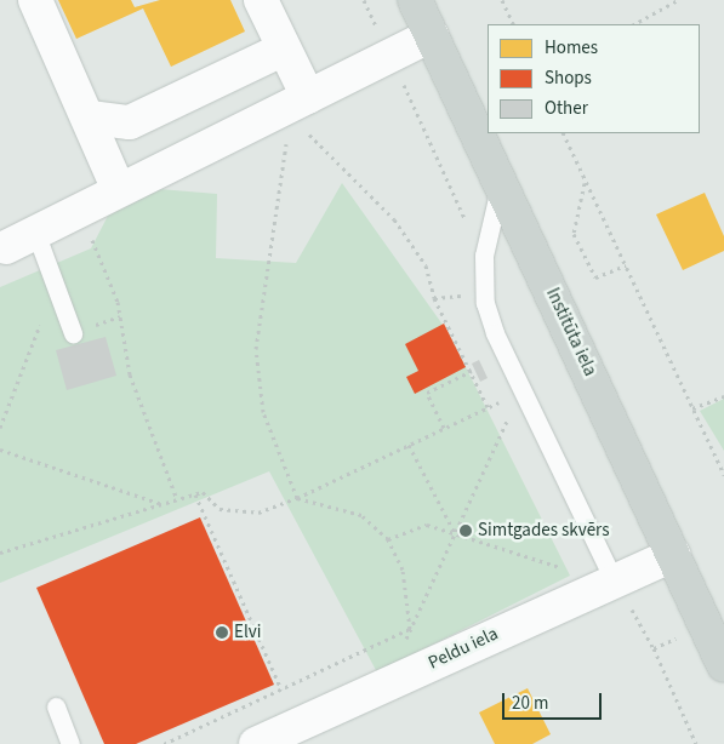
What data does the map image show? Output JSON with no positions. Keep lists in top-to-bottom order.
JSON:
{
  "streets": {
    "main road": ["Institūta iela"],
    "street": ["Peldu iela"]
  },
  "crossings": [
    ["Institūta iela", "Peldu iela"]
  ],
  "places": ["Simtgades skvērs", "Elvi"],
  "legend": ["Homes", "Shops", "Other"],
  "scale_bar": "20 m"
}
